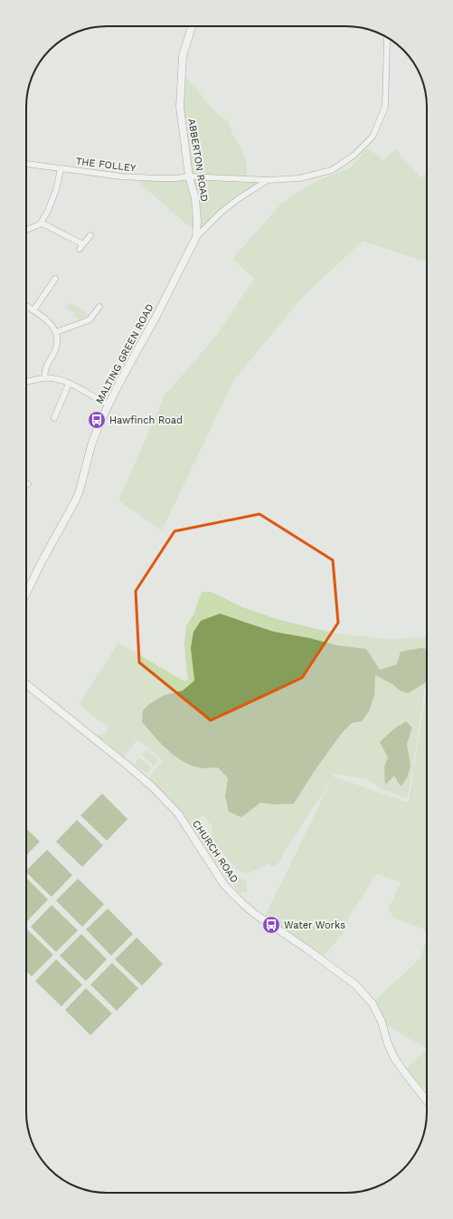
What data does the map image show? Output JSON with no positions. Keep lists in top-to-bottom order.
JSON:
{
  "streets": {
    "street": [
      "ABBERTON ROAD",
      "THE FOLLEY",
      "MALTING GREEN ROAD",
      "CHURCH ROAD"
    ]
  },
  "crossings": [
    ["ABBERTON ROAD", "THE FOLLEY"],
    ["ABBERTON ROAD", "MALTING GREEN ROAD"],
    ["THE FOLLEY", "MALTING GREEN ROAD"]
  ],
  "places": {
    "bus stop": ["Hawfinch Road", "Water Works"]
  }
}
